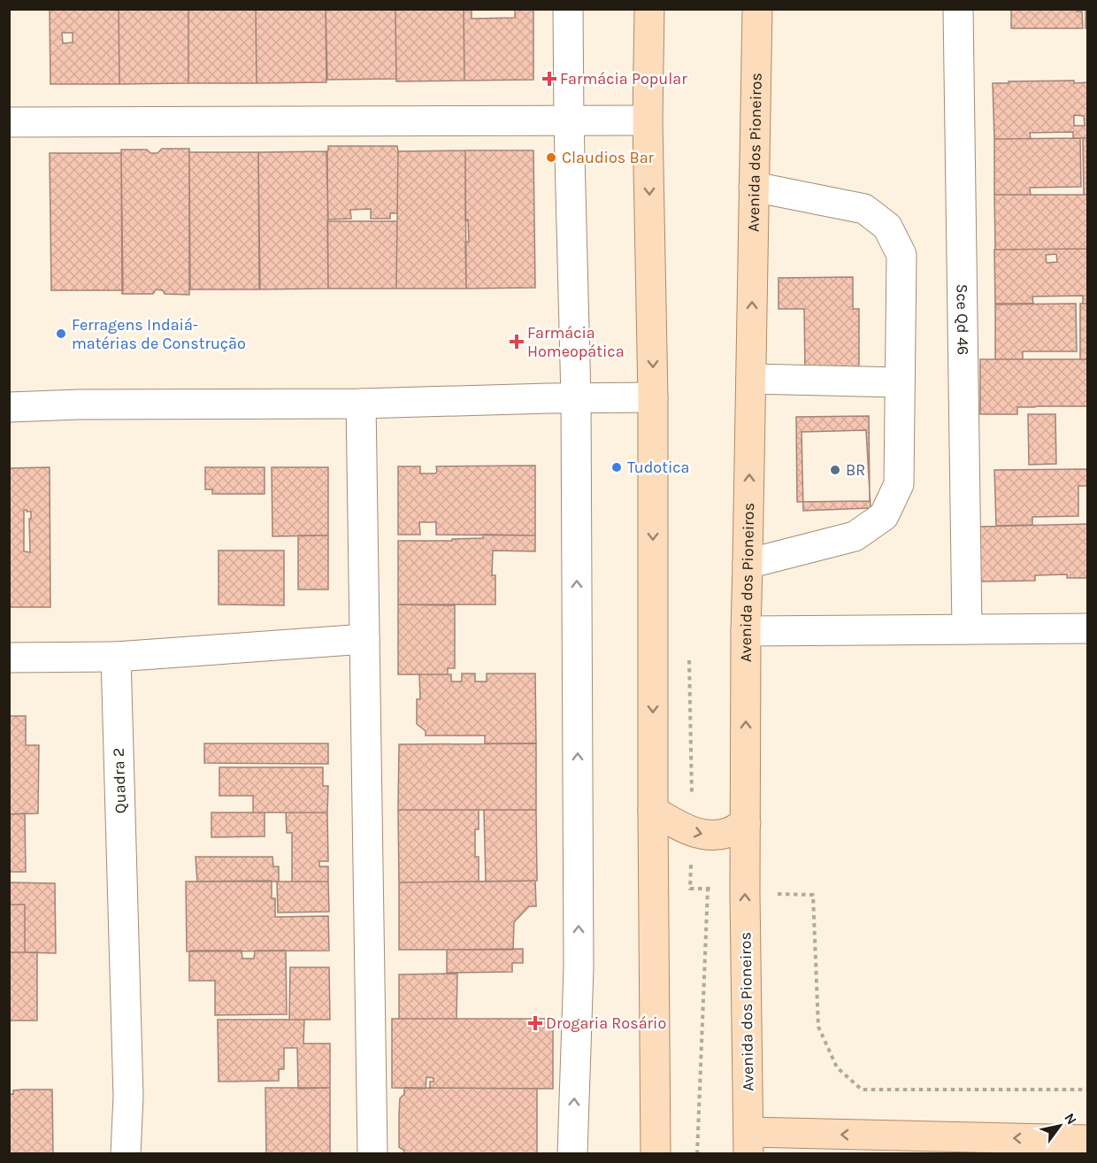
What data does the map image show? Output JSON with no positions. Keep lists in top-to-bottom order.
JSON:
{
  "streets": {
    "main road": ["Avenida dos Pioneiros"],
    "street": ["Sce Qd 46", "Quadra 2"]
  },
  "places": {
    "health": ["Farmácia Popular", "Farmácia Homeopática", "Drogaria Rosário"],
    "other": [
      "Claudios Bar",
      "Ferragens Indaiá- matérias de Construção",
      "Tudotica",
      "BR"
    ]
  },
  "north": "top right"
}
